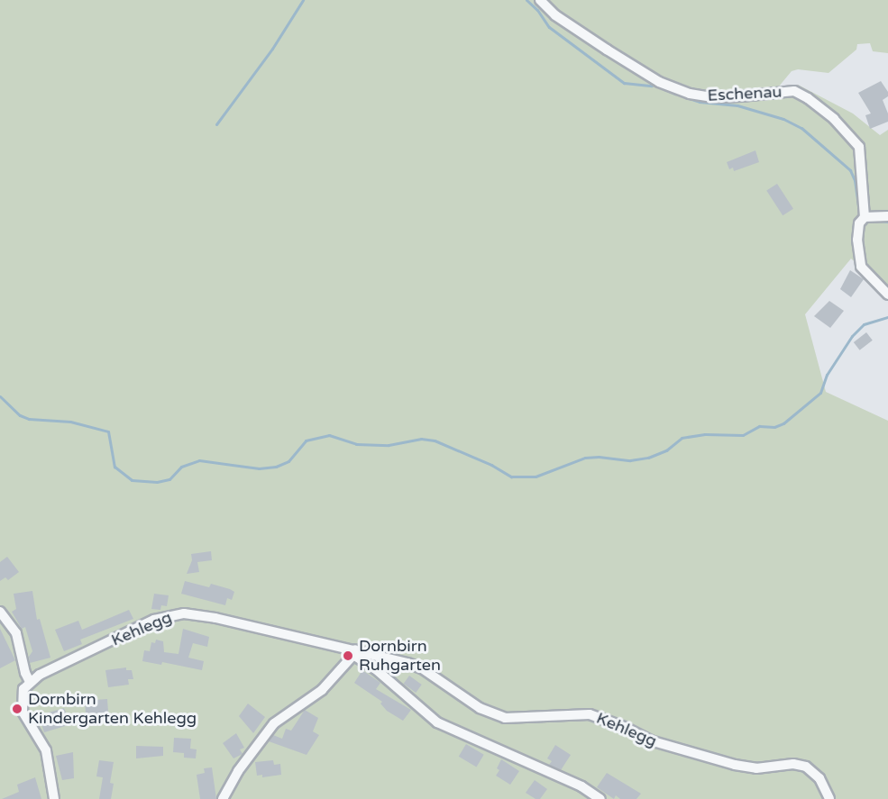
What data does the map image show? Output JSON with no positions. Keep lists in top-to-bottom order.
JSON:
{
  "streets": {
    "street": ["Eschenau", "Kehlegg"]
  },
  "places": ["Dornbirn Ruhgarten", "Dornbirn Kindergarten Kehlegg"]
}
